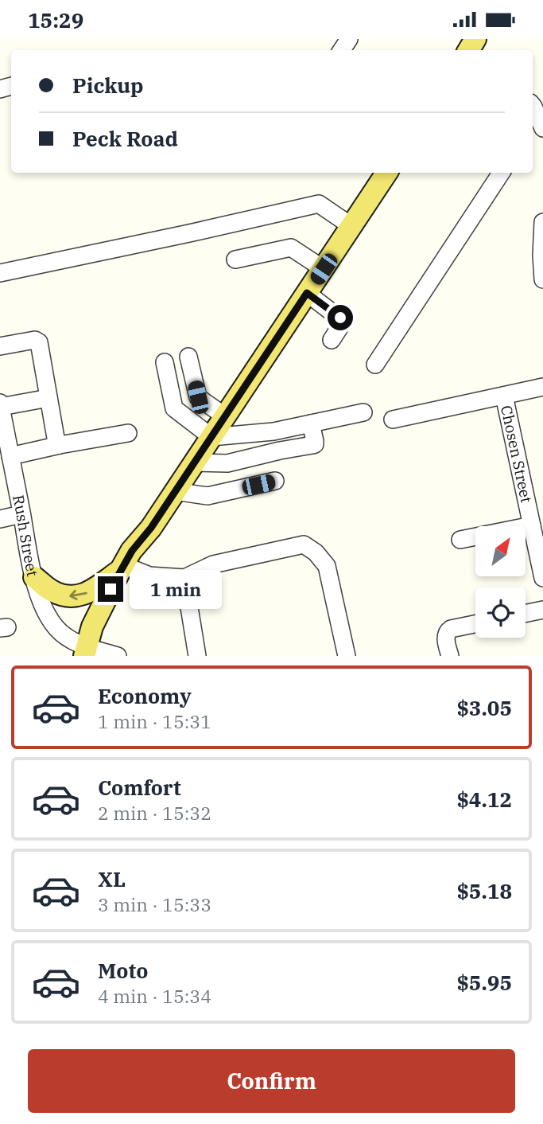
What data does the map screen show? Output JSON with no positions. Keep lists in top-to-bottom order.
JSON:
{
  "streets": {
    "street": ["Chosen Street", "Rush Street"]
  },
  "north": "top right",
  "page": {
    "status": "15:29",
    "banner": ["Pickup", "Peck Road"],
    "bubble": "1 min",
    "list": [
      {
        "name": "Economy",
        "note": "1 min · 15:31",
        "value": "$3.05"
      },
      {
        "name": "Comfort",
        "note": "2 min · 15:32",
        "value": "$4.12"
      },
      {
        "name": "XL",
        "note": "3 min · 15:33",
        "value": "$5.18"
      },
      {
        "name": "Moto",
        "note": "4 min · 15:34",
        "value": "$5.95"
      }
    ],
    "buttons": "Confirm"
  }
}
